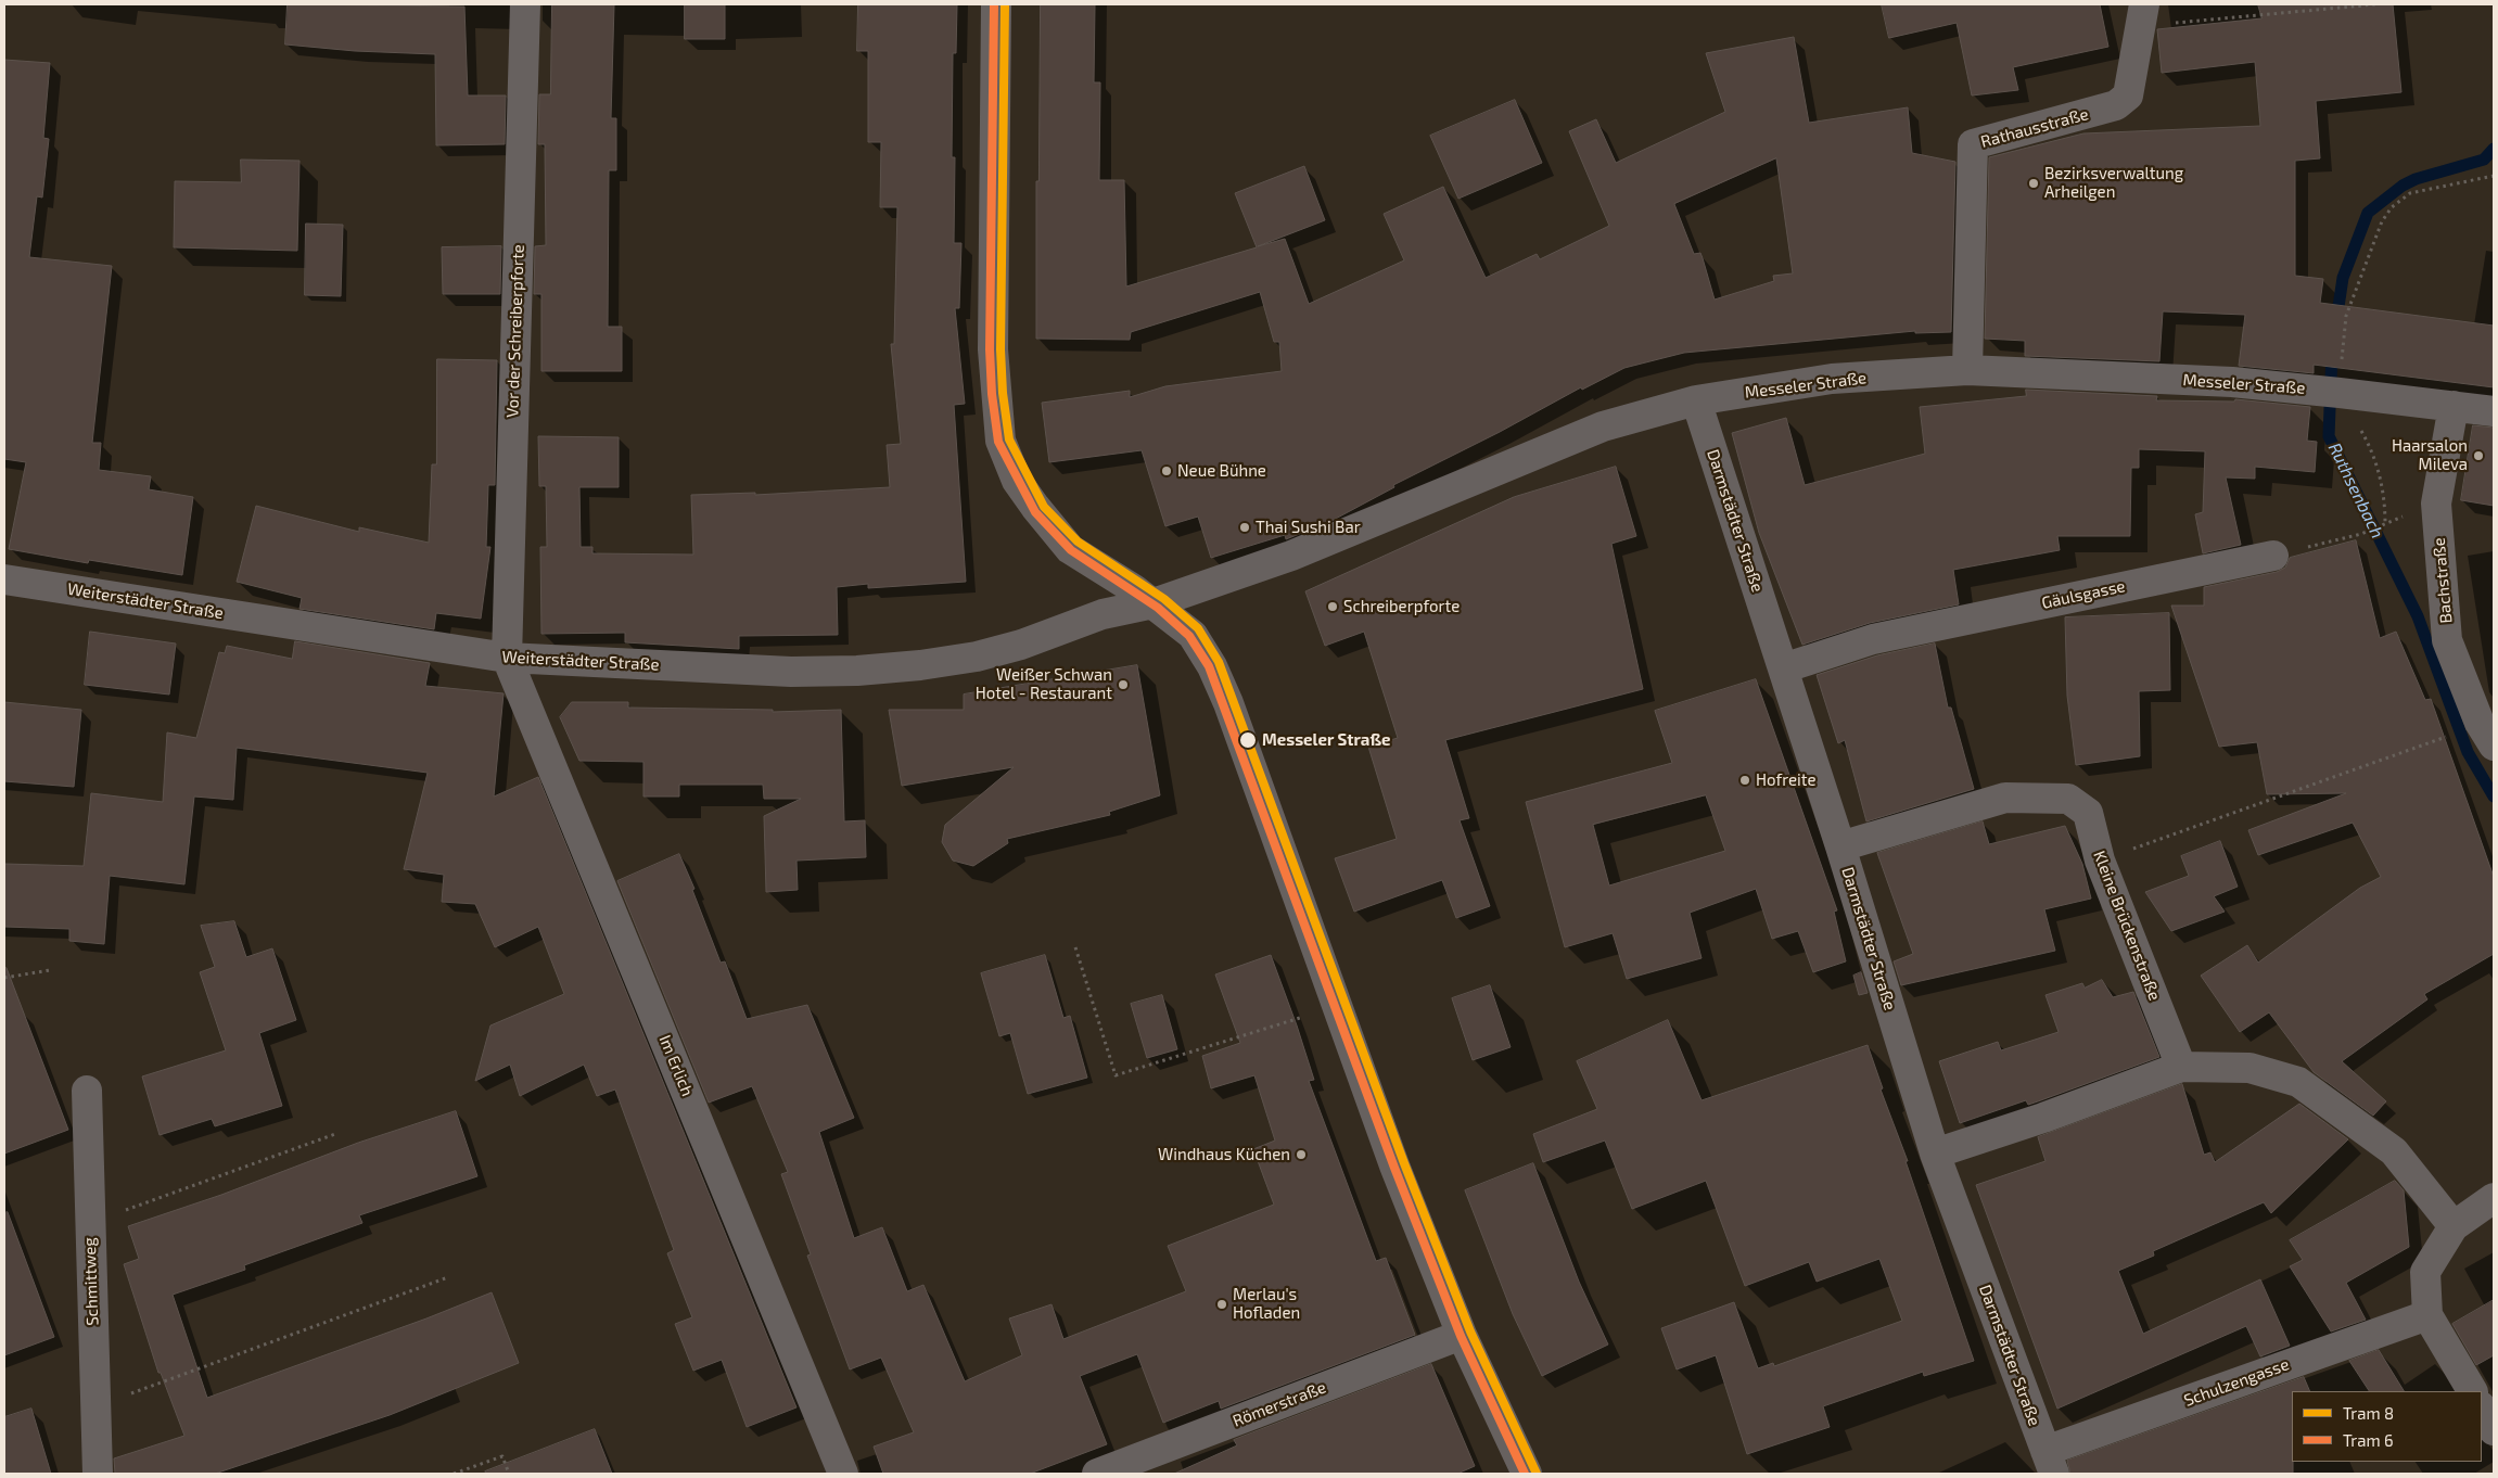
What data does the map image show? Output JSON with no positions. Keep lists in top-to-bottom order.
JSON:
{
  "streets": {
    "street": [
      "Rathausstraße",
      "Vor der Schreiberpforte",
      "Messeler Straße",
      "Darmstädter Straße",
      "Bachstraße",
      "Gäulsgasse",
      "Weiterstädter Straße",
      "Kleine Brückenstraße",
      "Im Erlich",
      "Schmittweg",
      "Schulzengasse",
      "Römerstraße"
    ]
  },
  "crossings": [
    ["Rathausstraße", "Messeler Straße"],
    ["Vor der Schreiberpforte", "Weiterstädter Straße"],
    ["Vor der Schreiberpforte", "Im Erlich"],
    ["Messeler Straße", "Darmstädter Straße"],
    ["Messeler Straße", "Bachstraße"],
    ["Messeler Straße", "Weiterstädter Straße"],
    ["Darmstädter Straße", "Gäulsgasse"],
    ["Darmstädter Straße", "Kleine Brückenstraße"],
    ["Darmstädter Straße", "Schulzengasse"],
    ["Weiterstädter Straße", "Im Erlich"]
  ],
  "water": ["Ruthsenbach"],
  "places": [
    "Bezirksverwaltung Arheilgen",
    "Haarsalon Mileva",
    "Neue Bühne",
    "Thai Sushi Bar",
    "Schreiberpforte",
    "Weißer Schwan Hotel - Restaurant",
    "Messeler Straße",
    "Hofreite",
    "Windhaus Küchen",
    "Merlau's Hofladen"
  ],
  "lines": ["tram line 8", "tram line 6"],
  "legend": ["Tram 8", "Tram 6"]
}
